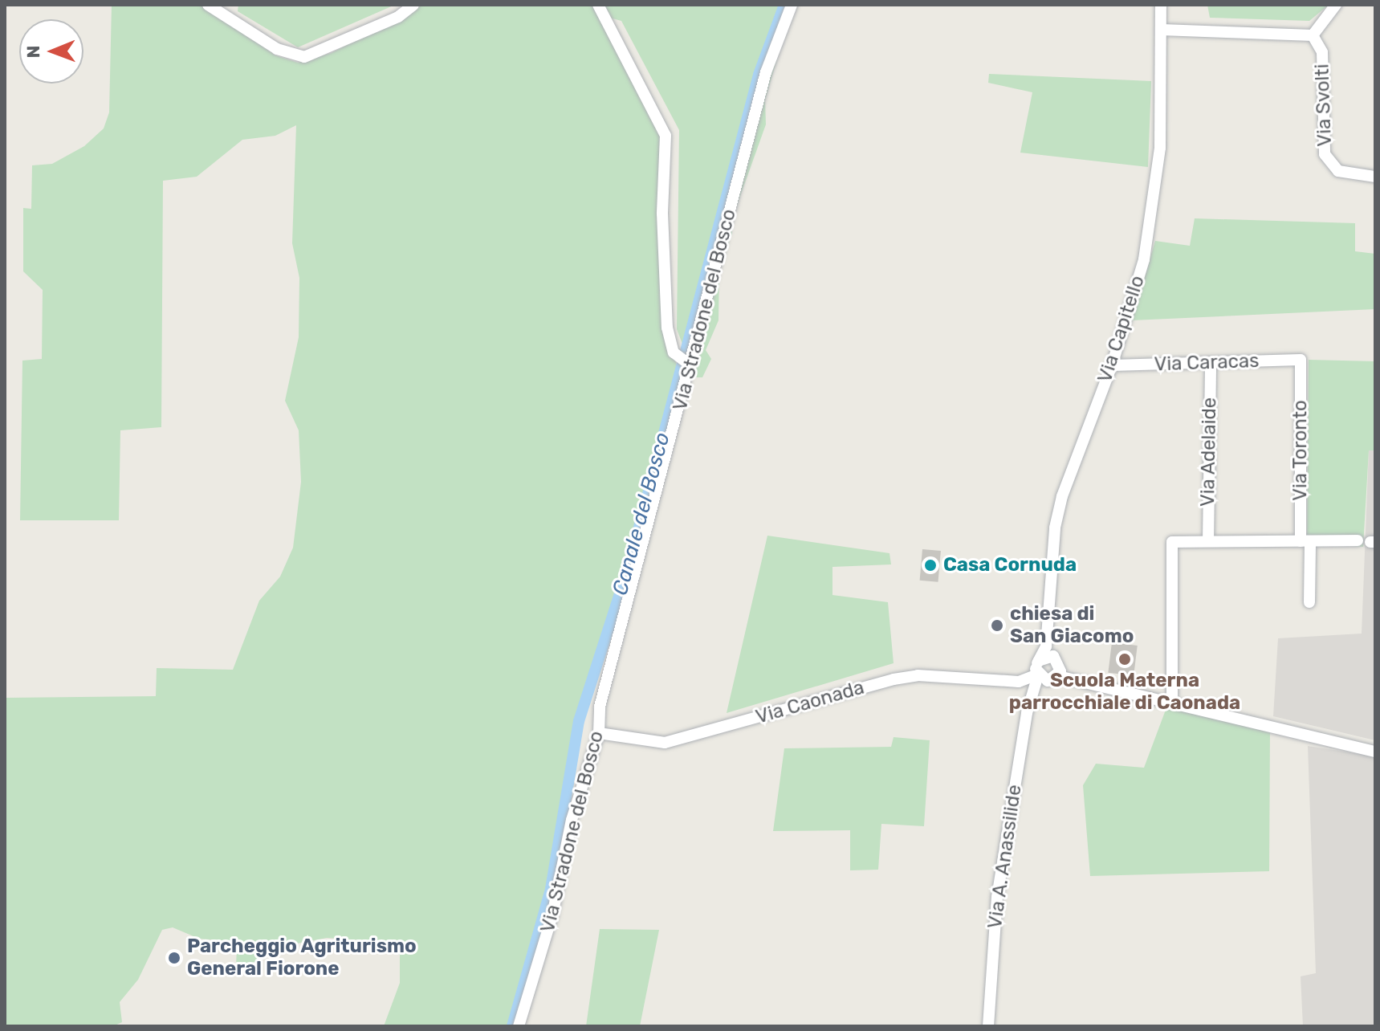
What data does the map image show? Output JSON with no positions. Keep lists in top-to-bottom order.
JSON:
{
  "streets": {
    "street": [
      "Via Svolti",
      "Via Stradone del Bosco",
      "Via Capitello",
      "Via Caracas",
      "Via Toronto",
      "Via Adelaide",
      "Via Caonada",
      "Via A. Anassilide"
    ]
  },
  "crossings": [
    ["Via Svolti", "Via Capitello"],
    ["Via Stradone del Bosco", "Via Caonada"],
    ["Via Capitello", "Via Caracas"],
    ["Via Capitello", "Via Caonada"],
    ["Via Capitello", "Via A. Anassilide"],
    ["Via Caracas", "Via Toronto"],
    ["Via Caracas", "Via Adelaide"],
    ["Via Caonada", "Via A. Anassilide"]
  ],
  "water": ["Canale del Bosco"],
  "places": [
    "Casa Cornuda",
    "chiesa di San Giacomo",
    "Scuola Materna parrocchiale di Caonada",
    "Parcheggio Agriturismo General Fiorone"
  ],
  "north": "left"
}
